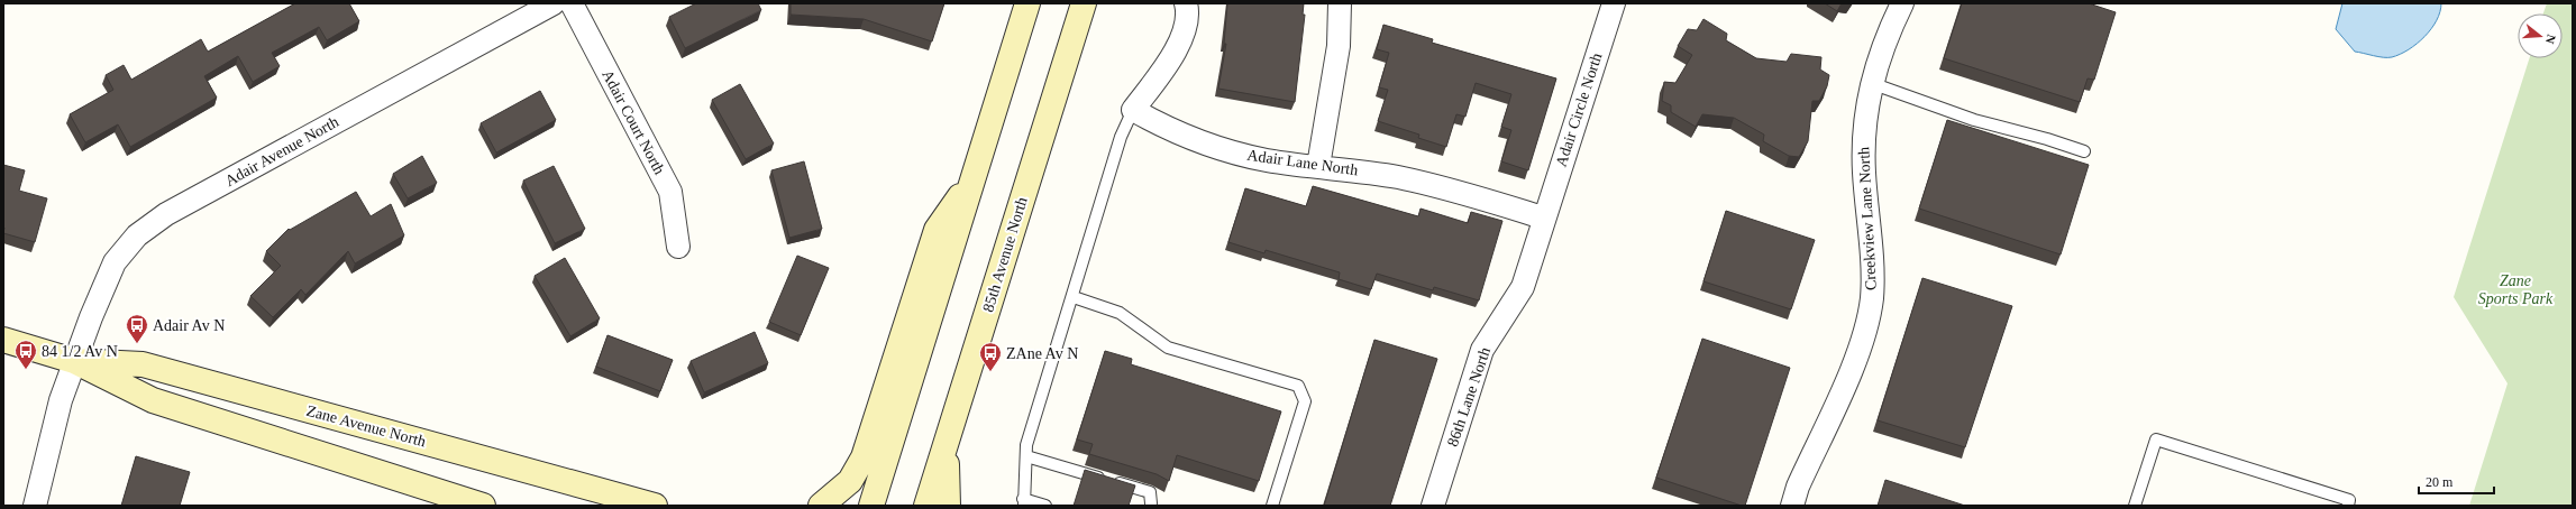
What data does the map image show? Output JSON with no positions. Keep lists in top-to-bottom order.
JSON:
{
  "streets": {
    "main road": ["85th Avenue North", "Zane Avenue North"],
    "street": [
      "Adair Circle North",
      "Adair Court North",
      "Adair Avenue North",
      "Adair Lane North",
      "Creekview Lane North",
      "86th Lane North"
    ]
  },
  "crossings": [
    ["Adair Circle North", "Adair Lane North"],
    ["Adair Circle North", "86th Lane North"],
    ["Adair Avenue North", "Zane Avenue North"],
    ["Adair Lane North", "86th Lane North"]
  ],
  "parks": ["Zane Sports Park"],
  "places": {
    "bus stop": ["Adair Av N", "84 1/2 Av N", "ZAne Av N"]
  },
  "scale_bar": "20 m",
  "north": "right"
}
